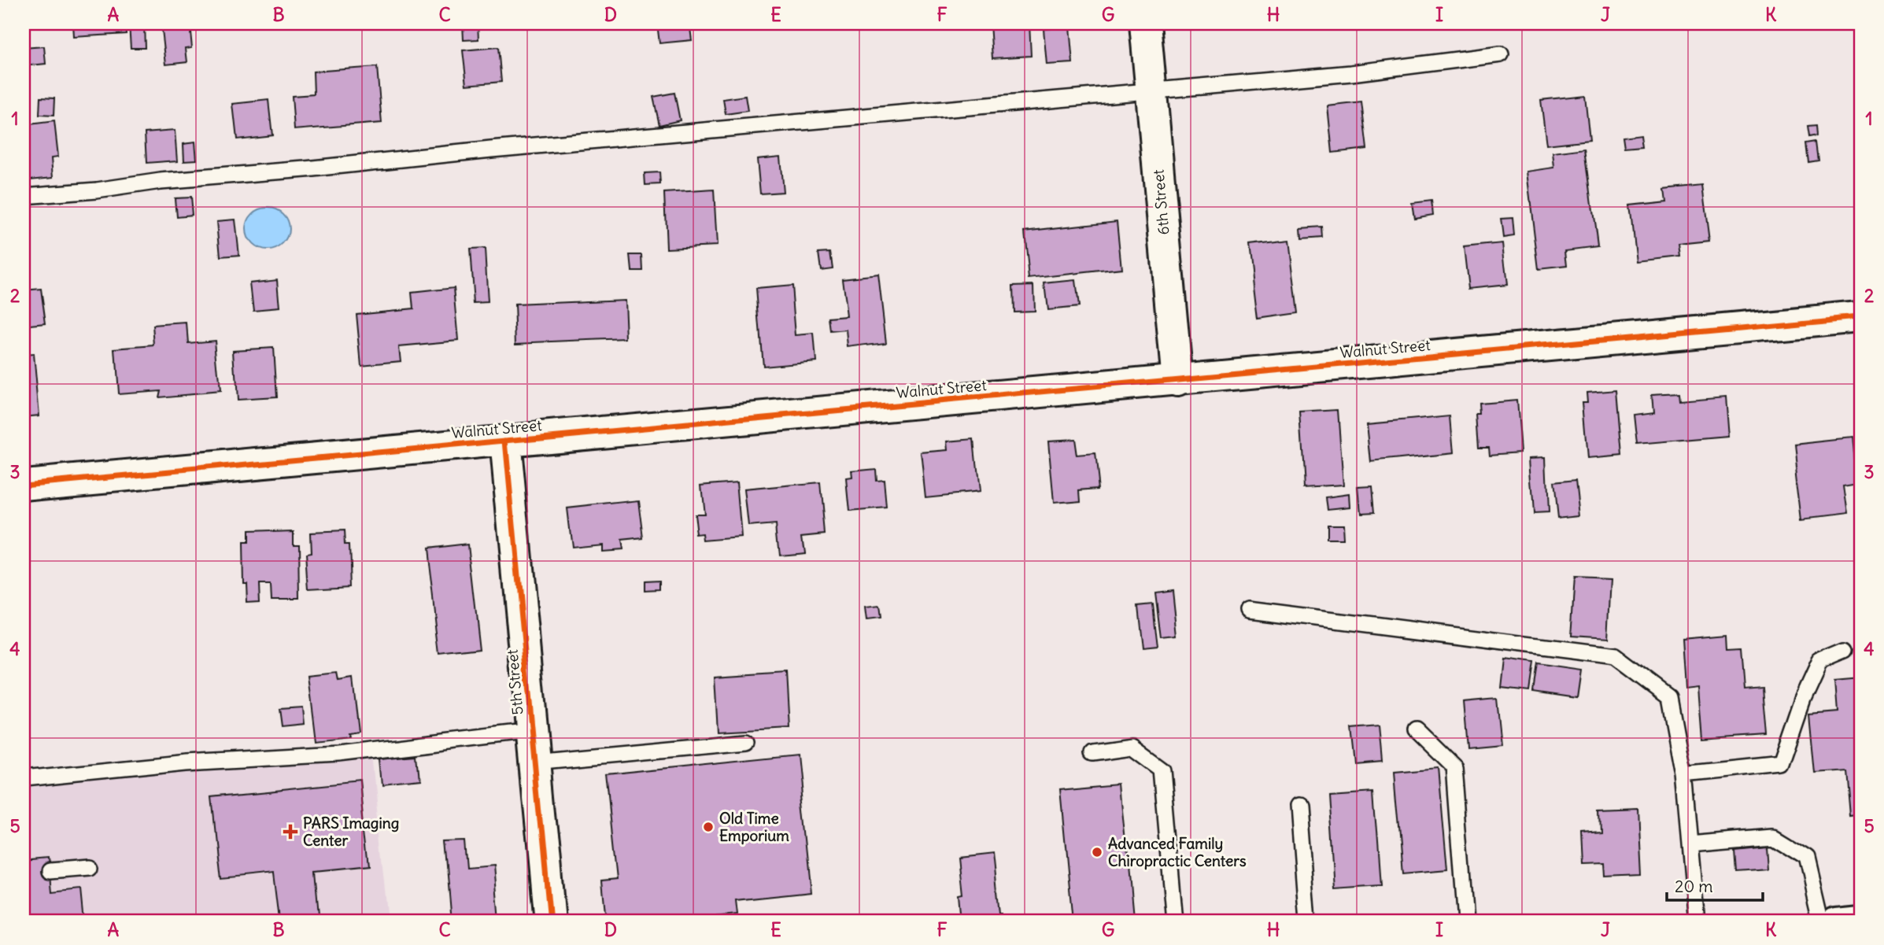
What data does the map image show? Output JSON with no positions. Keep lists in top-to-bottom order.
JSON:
{
  "streets": {
    "street": ["6th Street", "Walnut Street", "5th Street"]
  },
  "crossings": [
    ["6th Street", "Walnut Street"],
    ["Walnut Street", "5th Street"]
  ],
  "places": {
    "other": ["Old Time Emporium", "Advanced Family Chiropractic Centers"],
    "health": ["PARS Imaging Center"]
  },
  "scale_bar": "20 m",
  "grid": {
    "columns": [
      "A",
      "B",
      "C",
      "D",
      "E",
      "F",
      "G",
      "H",
      "I",
      "J",
      "K"
    ],
    "rows": [
      "1",
      "2",
      "3",
      "4",
      "5"
    ]
  }
}
